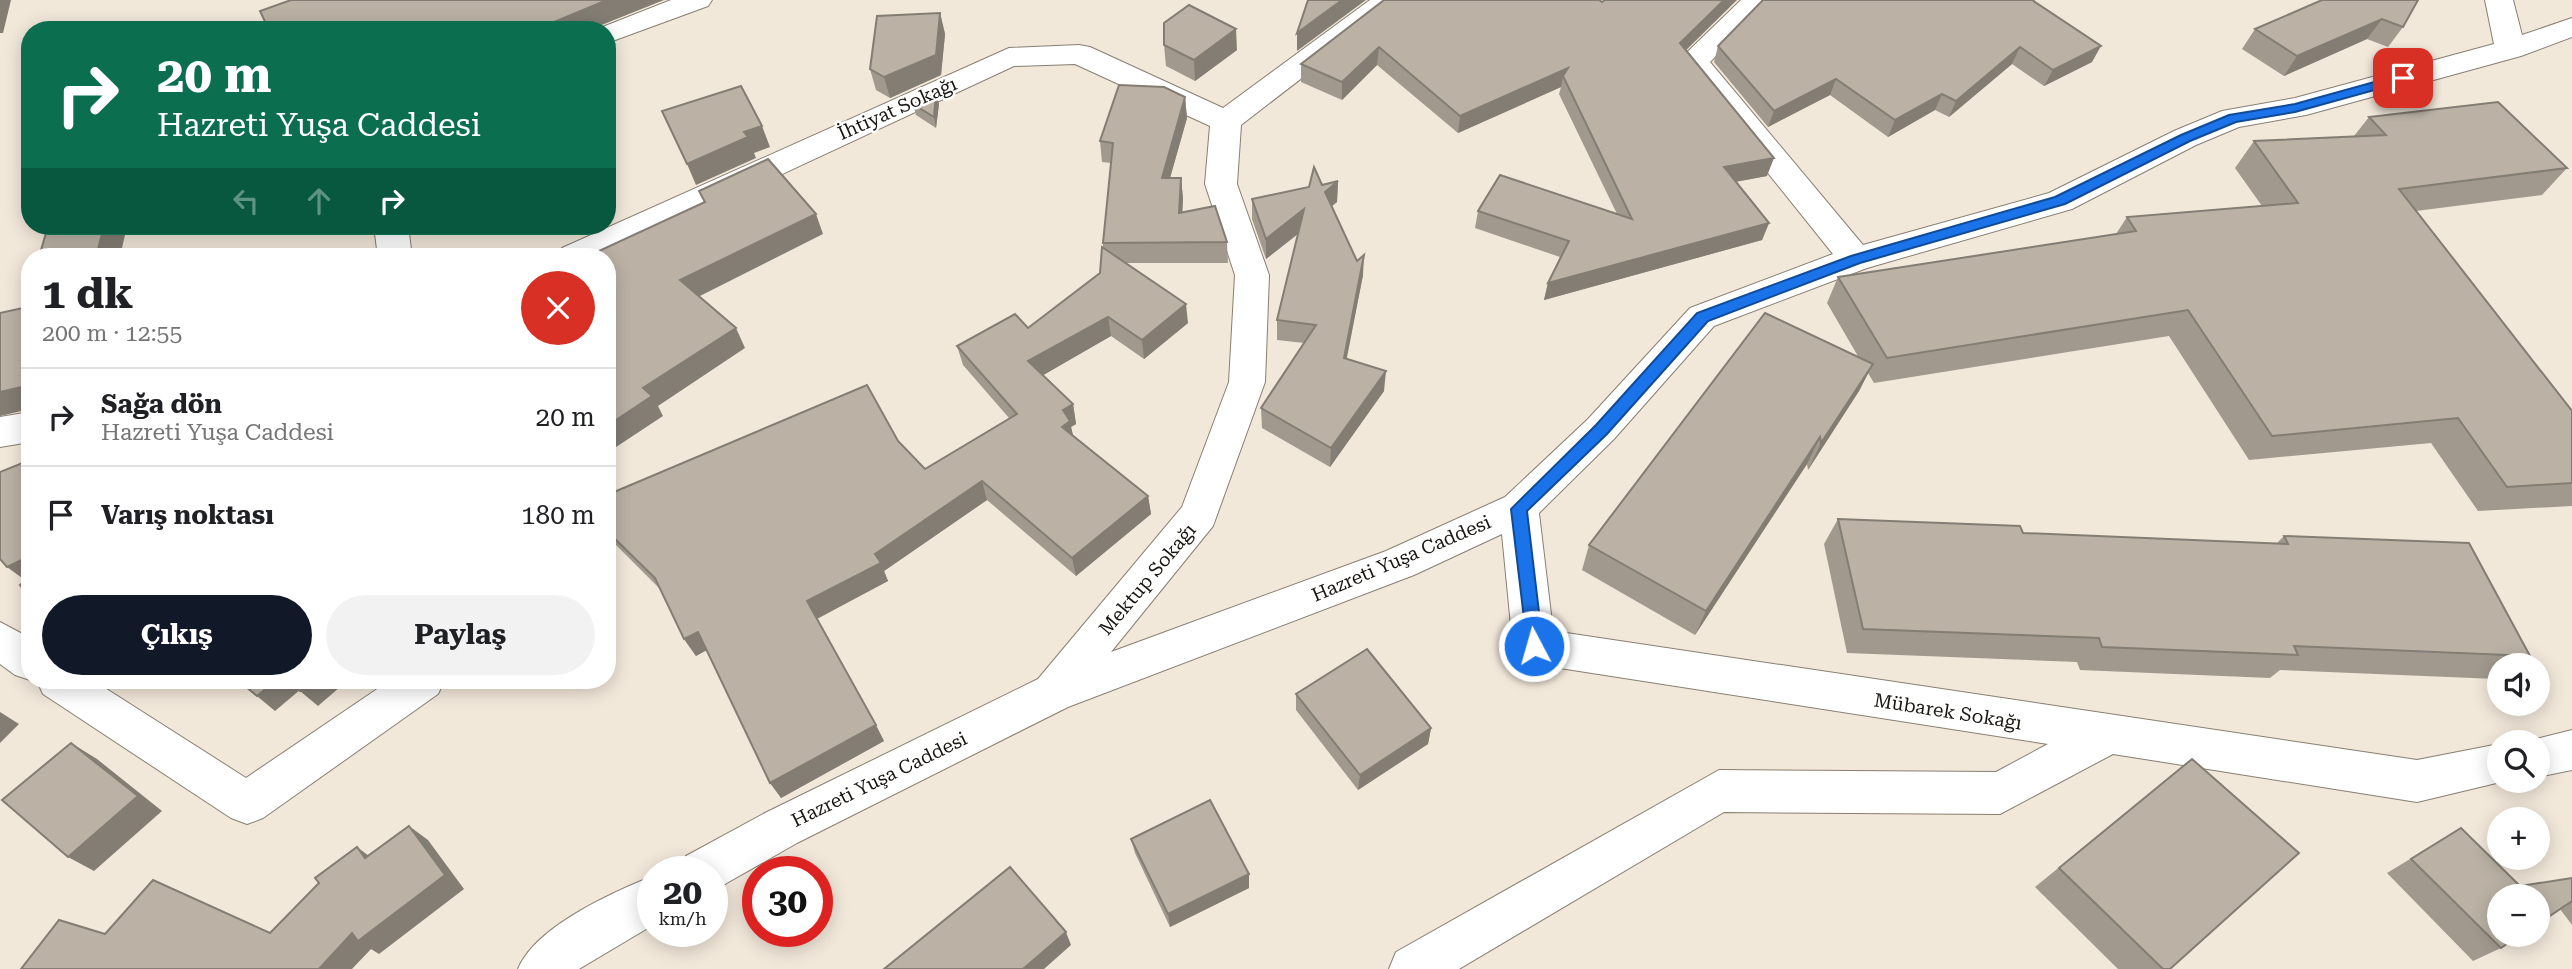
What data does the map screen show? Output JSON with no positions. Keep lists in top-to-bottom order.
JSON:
{
  "streets": {
    "street": [
      "İhtiyat Sokağı",
      "Hazreti Yuşa Caddesi",
      "Mektup Sokağı",
      "Mübarek Sokağı"
    ]
  },
  "crossings": [
    ["İhtiyat Sokağı", "Mektup Sokağı"],
    ["Hazreti Yuşa Caddesi", "Mektup Sokağı"],
    ["Hazreti Yuşa Caddesi", "Mübarek Sokağı"]
  ],
  "page": {
    "turn": ["20 m", "Hazreti Yuşa Caddesi"],
    "heading": ["1 dk", "200 m · 12:55"],
    "list": [
      {
        "name": "Sağa dön",
        "note": "Hazreti Yuşa Caddesi",
        "value": "20 m"
      },
      {
        "name": "Varış noktası",
        "value": "180 m"
      }
    ],
    "buttons": ["Çıkış", "Paylaş"],
    "map_buttons": ["+", "−"],
    "speed": "20 km/h",
    "limit": "30"
  }
}
